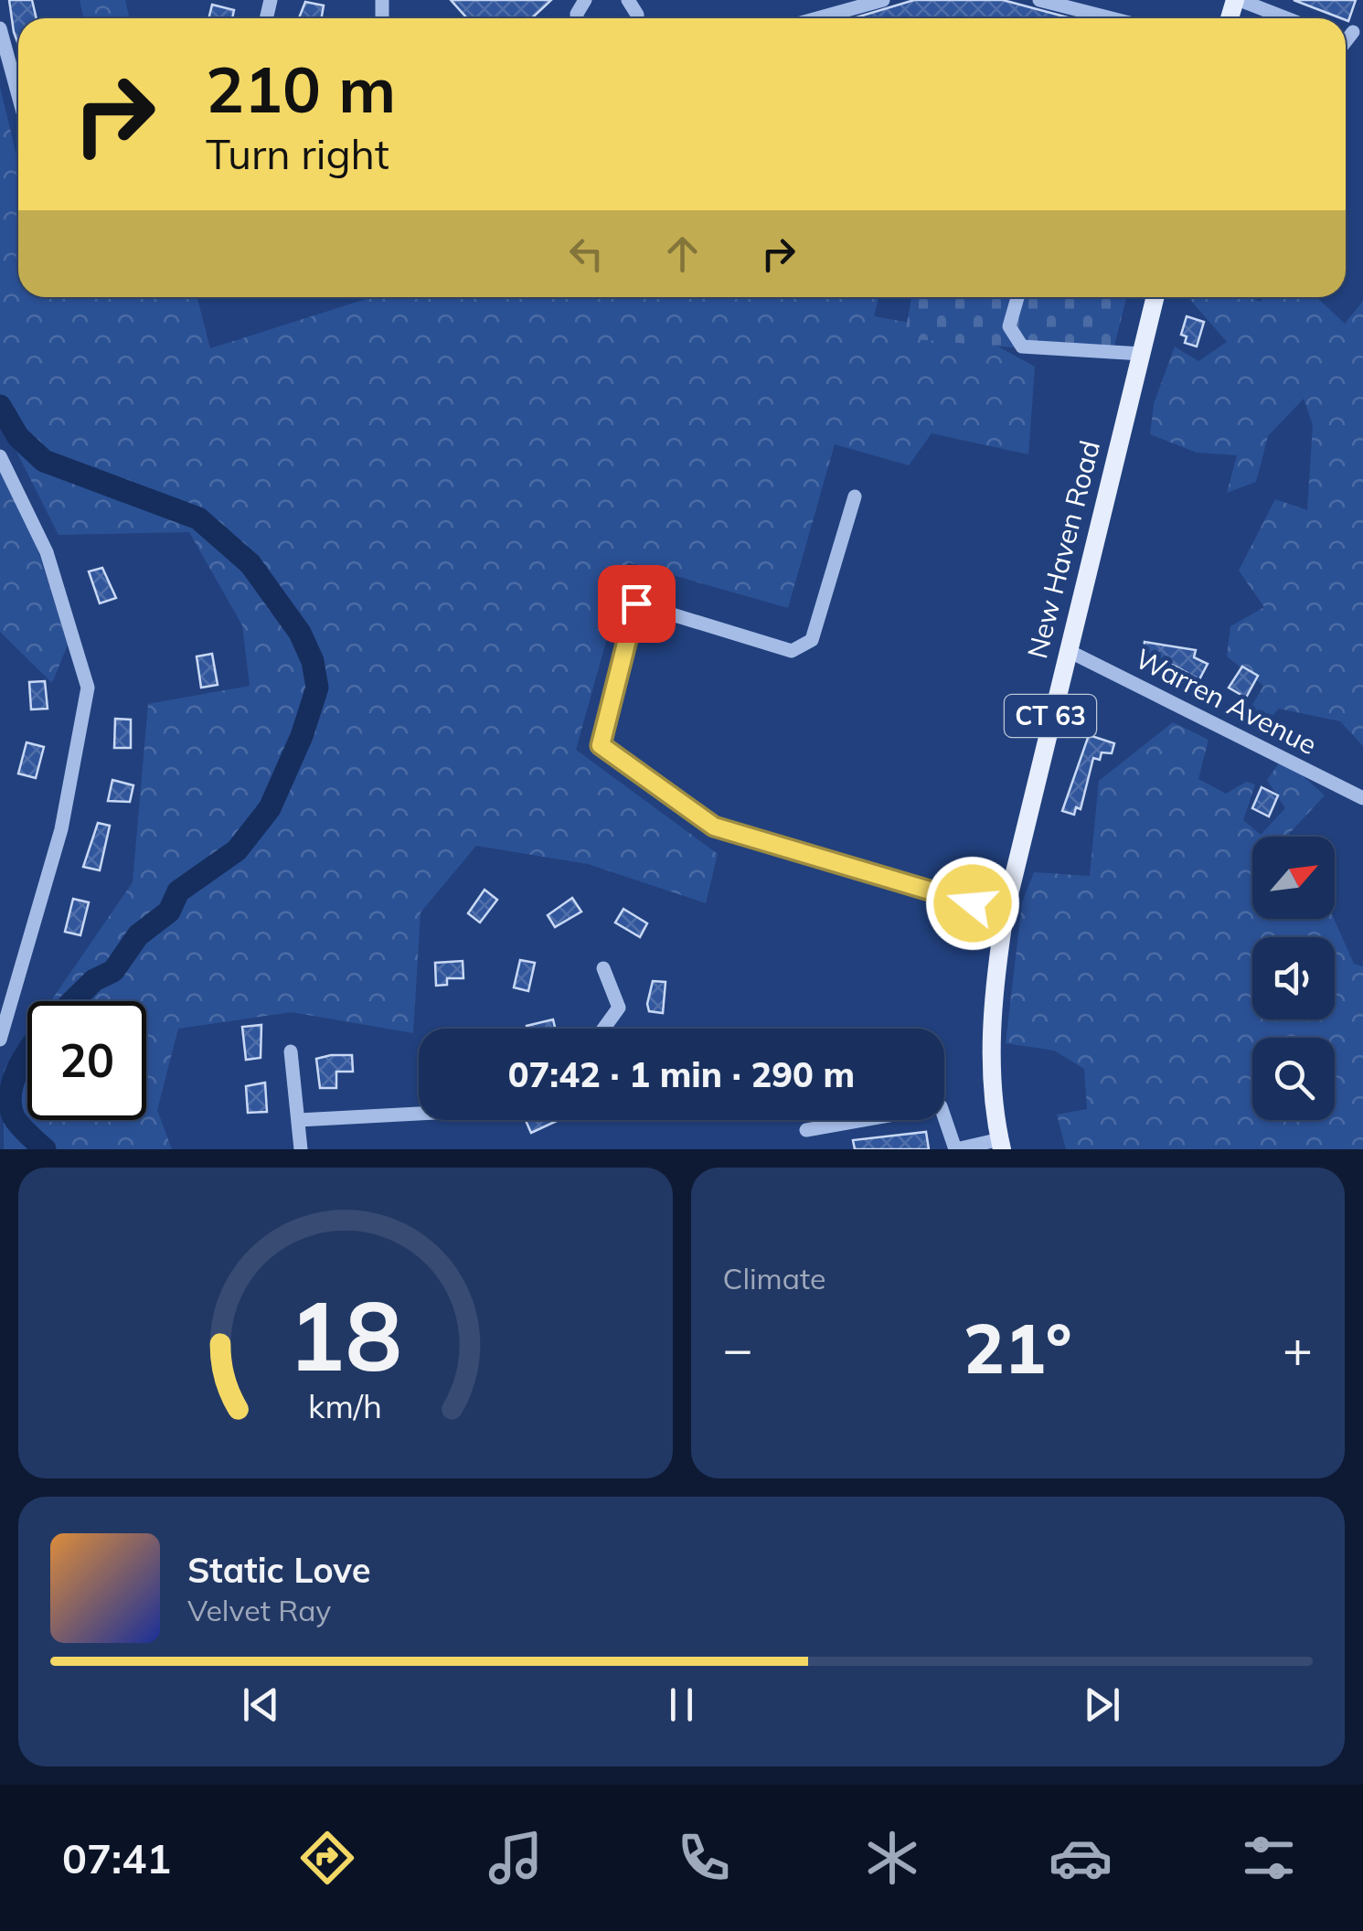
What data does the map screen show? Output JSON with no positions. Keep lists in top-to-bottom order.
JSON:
{
  "streets": {
    "main road": ["New Haven Road", "CT 63"],
    "street": ["Warren Avenue"]
  },
  "crossings": [
    ["New Haven Road", "Warren Avenue"]
  ],
  "north": "top right",
  "page": {
    "turn": ["210 m", "Turn right"],
    "limit": "20",
    "trip": "07:42 · 1 min · 290 m",
    "tile": "Climate",
    "heat": ["−", "21°", "+"],
    "song": ["Static Love", "Velvet Ray"],
    "tabs": "07:41",
    "gauge": ["18", "km/h"]
  }
}
